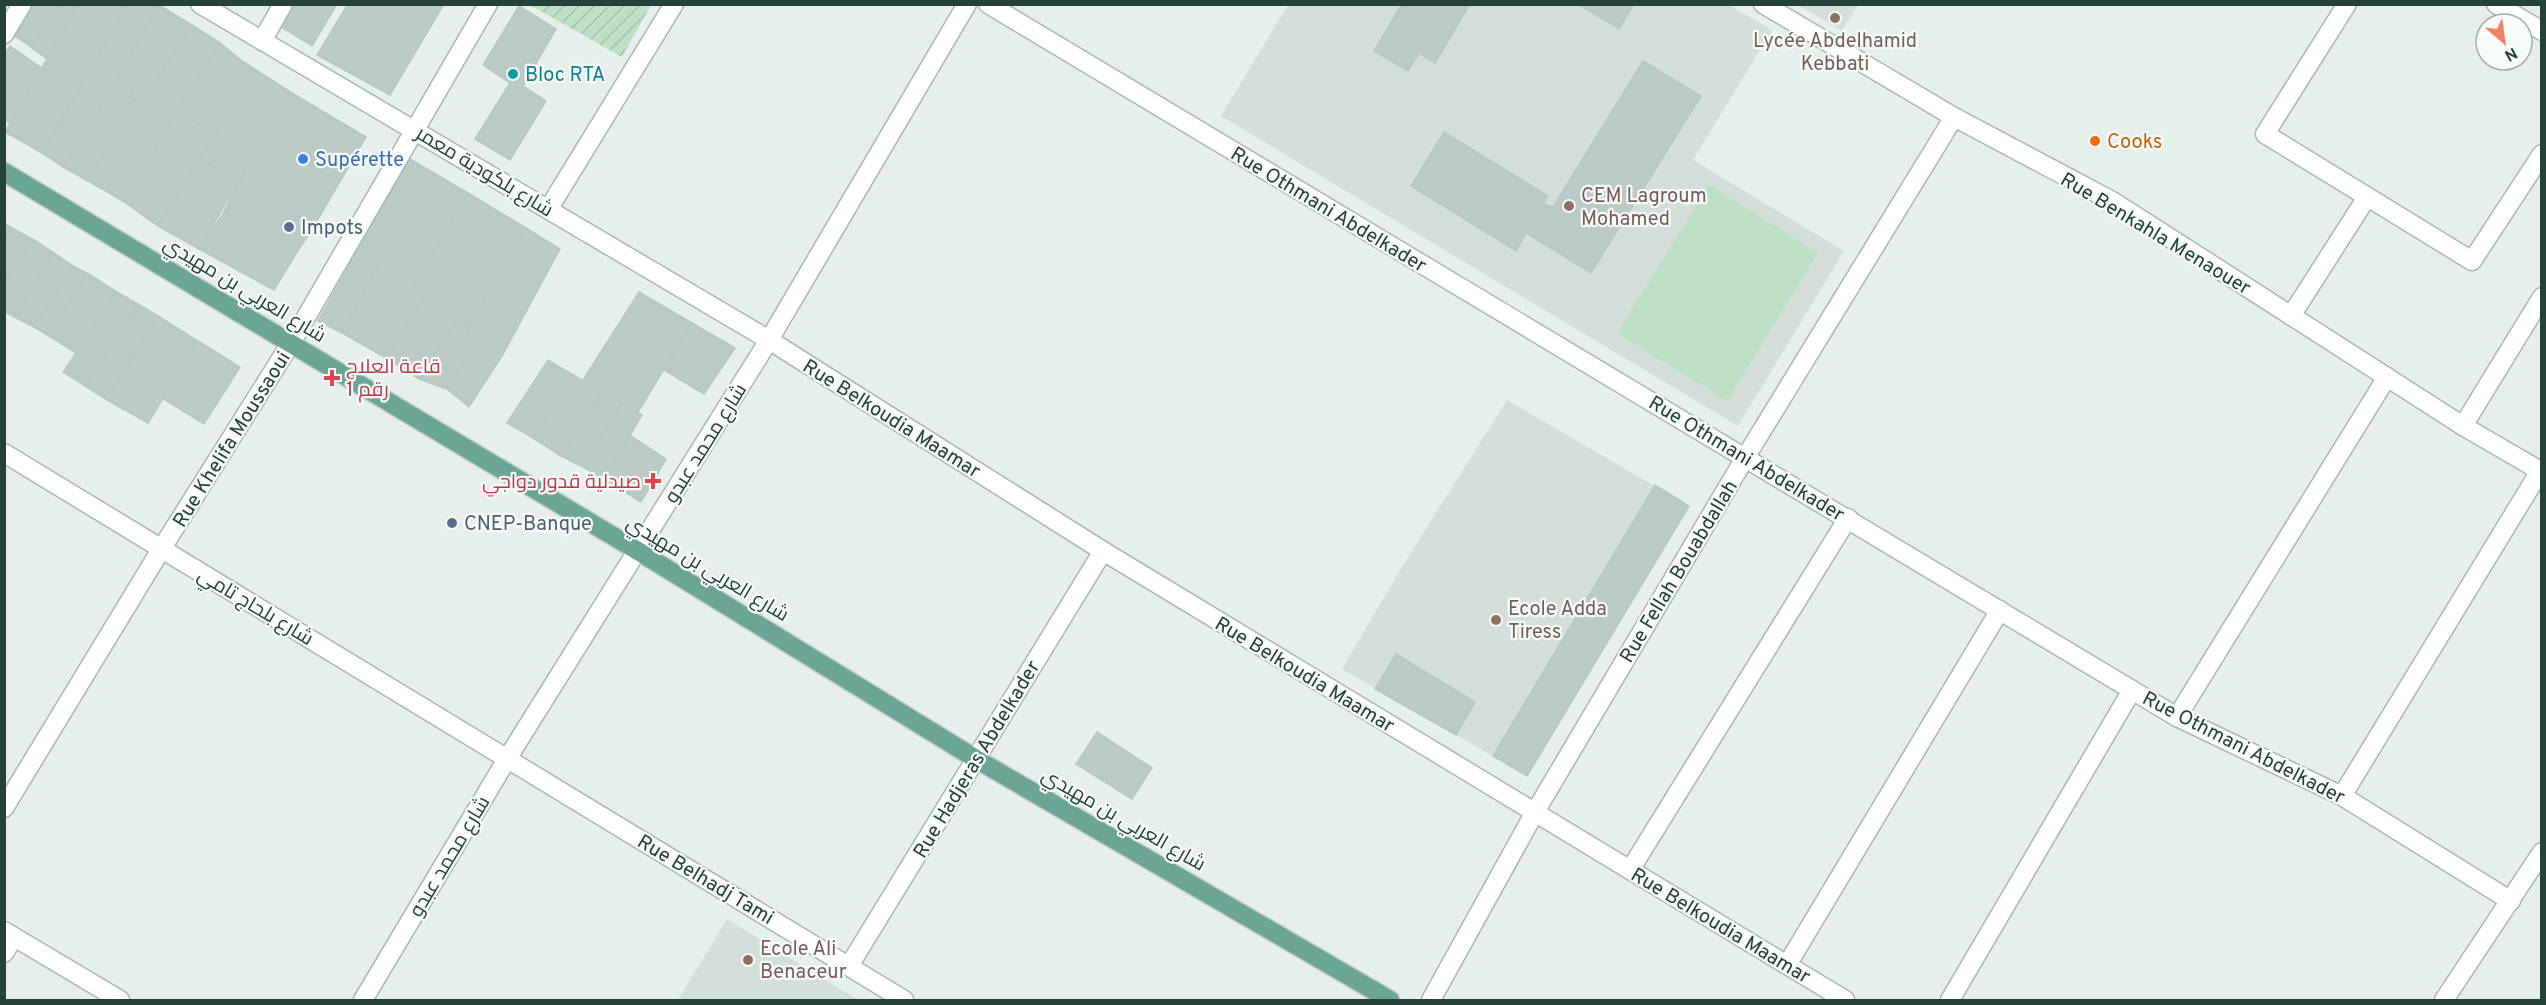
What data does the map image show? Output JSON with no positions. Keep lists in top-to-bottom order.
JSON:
{
  "streets": {
    "main road": ["شارع العربي بن مهيدي"],
    "street": [
      "شارع بلكودية معمر",
      "Rue Othmani Abdelkader",
      "Rue Benkahla Menaouer",
      "Rue Belkoudia Maamar",
      "Rue Khelifa Moussaoui",
      "شارع محمد عبدو",
      "Rue Fellah Bouabdallah",
      "شارع بلحاج تامي",
      "Rue Hadjeras Abdelkader",
      "Rue Belhadj Tami"
    ]
  },
  "crossings": [
    ["شارع بلكودية معمر", "Rue Belkoudia Maamar"],
    ["شارع بلكودية معمر", "Rue Khelifa Moussaoui"],
    ["شارع بلكودية معمر", "شارع محمد عبدو"],
    ["Rue Othmani Abdelkader", "Rue Fellah Bouabdallah"],
    ["Rue Benkahla Menaouer", "Rue Fellah Bouabdallah"],
    ["شارع العربي بن مهيدي", "Rue Khelifa Moussaoui"],
    ["شارع العربي بن مهيدي", "شارع محمد عبدو"],
    ["شارع العربي بن مهيدي", "Rue Hadjeras Abdelkader"],
    ["Rue Belkoudia Maamar", "شارع محمد عبدو"],
    ["Rue Belkoudia Maamar", "Rue Fellah Bouabdallah"],
    ["Rue Belkoudia Maamar", "Rue Hadjeras Abdelkader"],
    ["Rue Khelifa Moussaoui", "شارع بلحاج تامي"],
    ["شارع محمد عبدو", "شارع بلحاج تامي"],
    ["شارع محمد عبدو", "Rue Belhadj Tami"],
    ["شارع بلحاج تامي", "Rue Belhadj Tami"],
    ["Rue Hadjeras Abdelkader", "Rue Belhadj Tami"]
  ],
  "places": {
    "other": [
      "Lycée Abdelhamid Kebbati",
      "Bloc RTA",
      "Cooks",
      "Supérette",
      "CEM Lagroum Mohamed",
      "Impots",
      "CNEP-Banque",
      "Ecole Adda Tiress",
      "Ecole Ali Benaceur"
    ],
    "health": ["قاعة العلاج رقم 1", "صيدلية قدور دواجي"]
  },
  "north": "bottom right"
}
